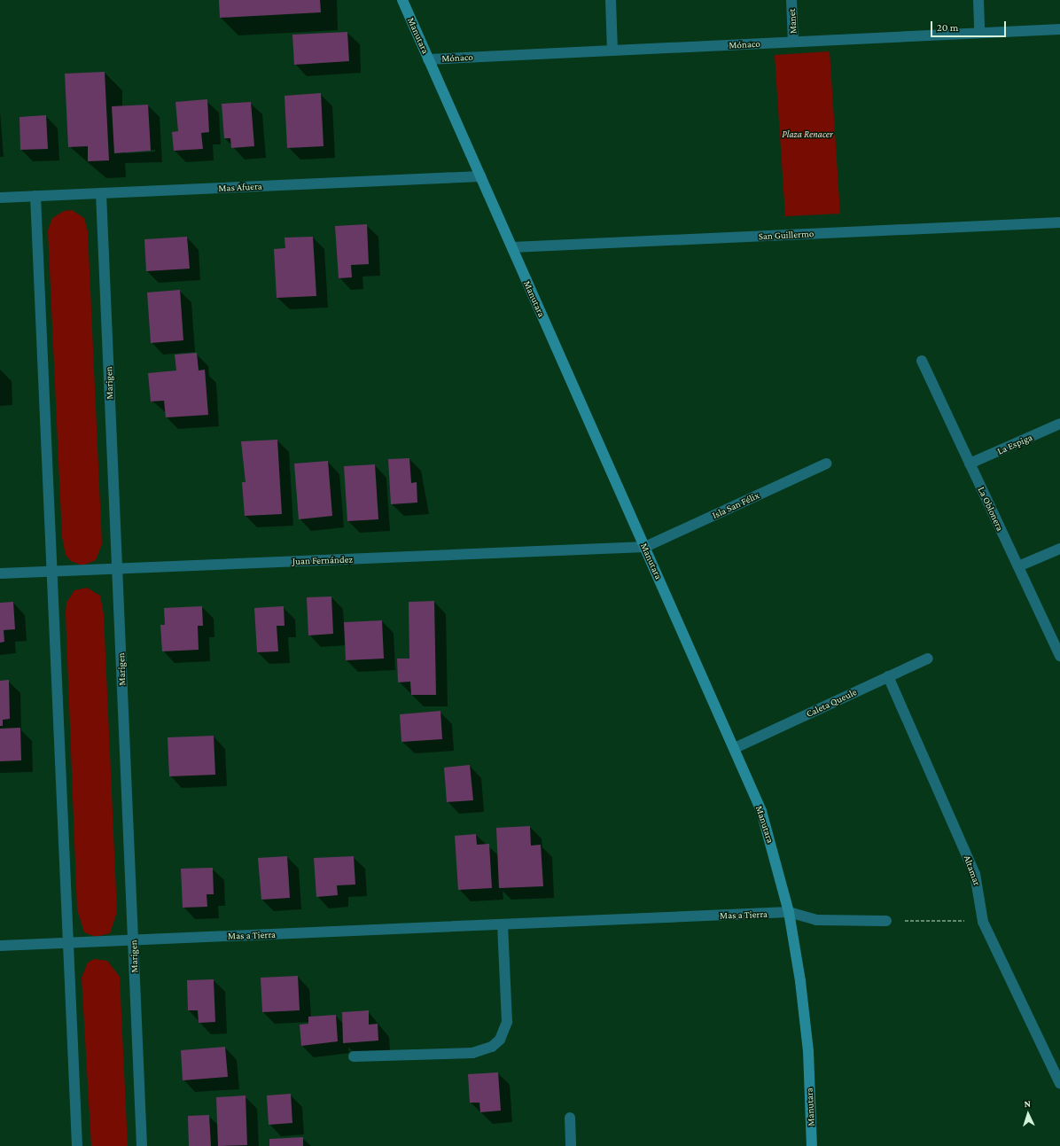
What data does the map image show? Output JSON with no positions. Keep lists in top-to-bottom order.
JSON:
{
  "streets": {
    "main road": ["Manutara"],
    "street": [
      "Manet",
      "Mónaco",
      "Mas Afuera",
      "San Guillermo",
      "Marigen",
      "La Espiga",
      "Isla San Félix",
      "La Oblonera",
      "Juan Fernández",
      "Caleta Queule",
      "Altamar",
      "Mas a Tierra"
    ]
  },
  "crossings": [
    ["Manet", "Mónaco"],
    ["Manutara", "Mónaco"],
    ["Manutara", "Mas Afuera"],
    ["Manutara", "San Guillermo"],
    ["Manutara", "Isla San Félix"],
    ["Manutara", "Juan Fernández"],
    ["Manutara", "Caleta Queule"],
    ["Manutara", "Mas a Tierra"],
    ["Mas Afuera", "Marigen"],
    ["Marigen", "Juan Fernández"],
    ["Marigen", "Mas a Tierra"],
    ["La Espiga", "La Oblonera"],
    ["Isla San Félix", "Juan Fernández"],
    ["Caleta Queule", "Altamar"]
  ],
  "parks": ["Plaza Renacer"],
  "scale_bar": "20 m",
  "north": "top"
}
